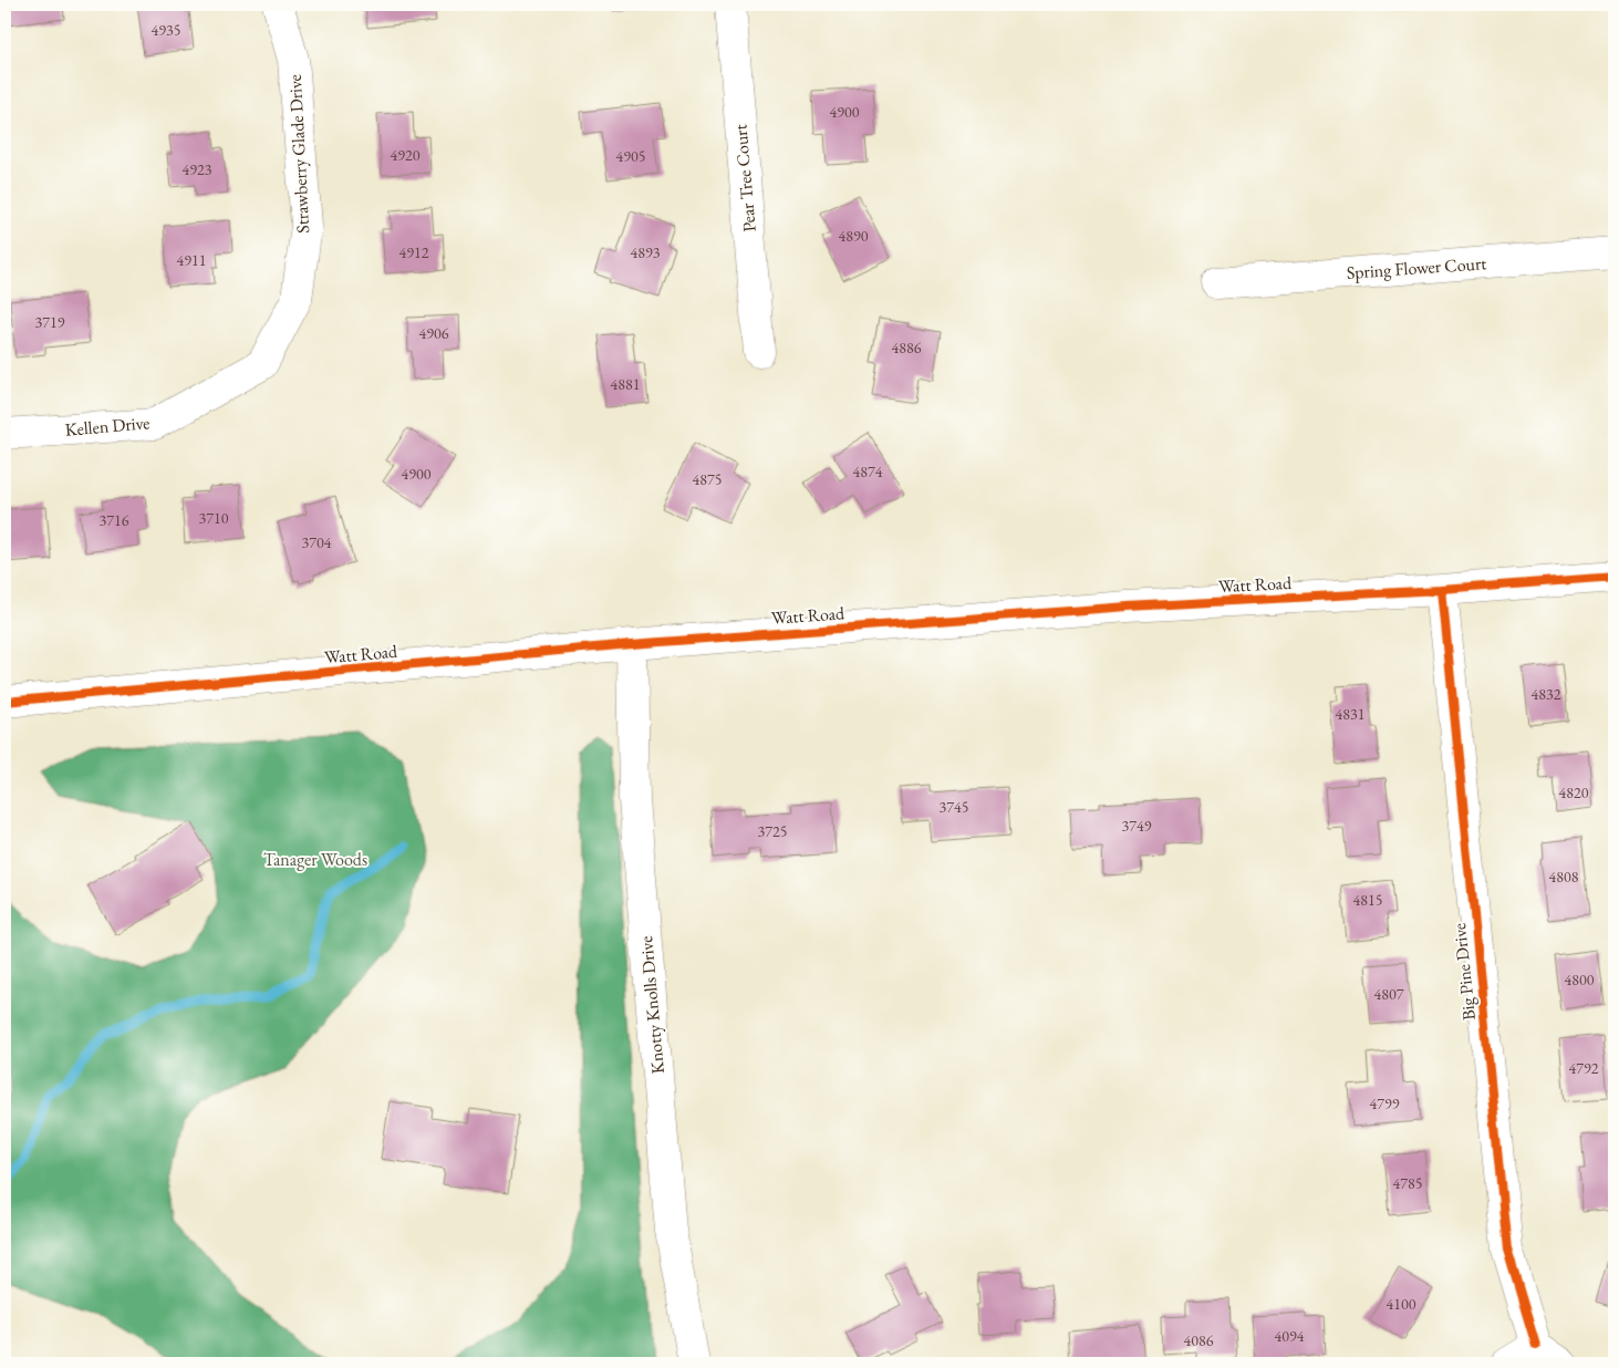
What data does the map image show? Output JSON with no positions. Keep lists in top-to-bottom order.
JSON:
{
  "streets": {
    "street": [
      "Strawberry Glade Drive",
      "Pear Tree Court",
      "Spring Flower Court",
      "Kellen Drive",
      "Watt Road",
      "Big Pine Drive",
      "Knotty Knolls Drive"
    ]
  },
  "crossings": [
    ["Strawberry Glade Drive", "Kellen Drive"],
    ["Watt Road", "Big Pine Drive"],
    ["Watt Road", "Knotty Knolls Drive"]
  ],
  "parks": ["Tanager Woods"],
  "house_numbers": [
    "4935",
    "4900",
    "4920",
    "4905",
    "4923",
    "4890",
    "4912",
    "4893",
    "4911",
    "3719",
    "4906",
    "4886",
    "4881",
    "4874",
    "4900",
    "4875",
    "3710",
    "3716",
    "3704",
    "4832",
    "4831",
    "4820",
    "3745",
    "3749",
    "3725",
    "4808",
    "4815",
    "4800",
    "4807",
    "4792",
    "4799",
    "4785",
    "4100",
    "4094",
    "4086"
  ]
}
